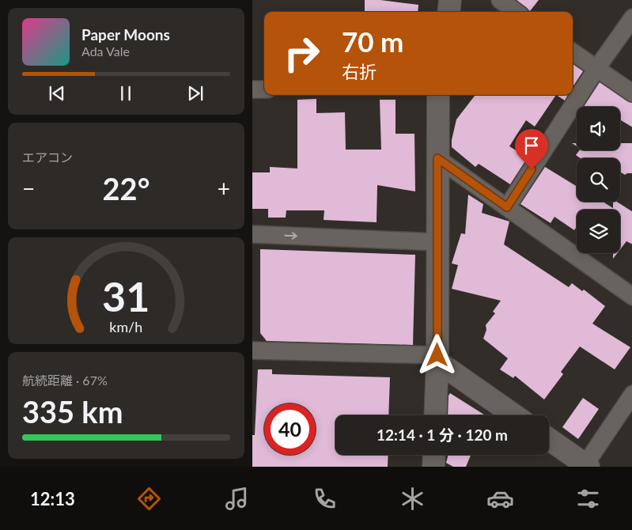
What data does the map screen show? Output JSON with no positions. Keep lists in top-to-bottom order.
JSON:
{
  "page": {
    "turn": ["70 m", "右折"],
    "song": ["Paper Moons", "Ada Vale"],
    "tile": [
      "エアコン",
      ["航続距離 · 67%", "335 km"]
    ],
    "heat": ["−", "22°", "+"],
    "limit": "40",
    "trip": "12:14 · 1 分 · 120 m",
    "tabs": "12:13",
    "gauge": ["31", "km/h"]
  }
}
